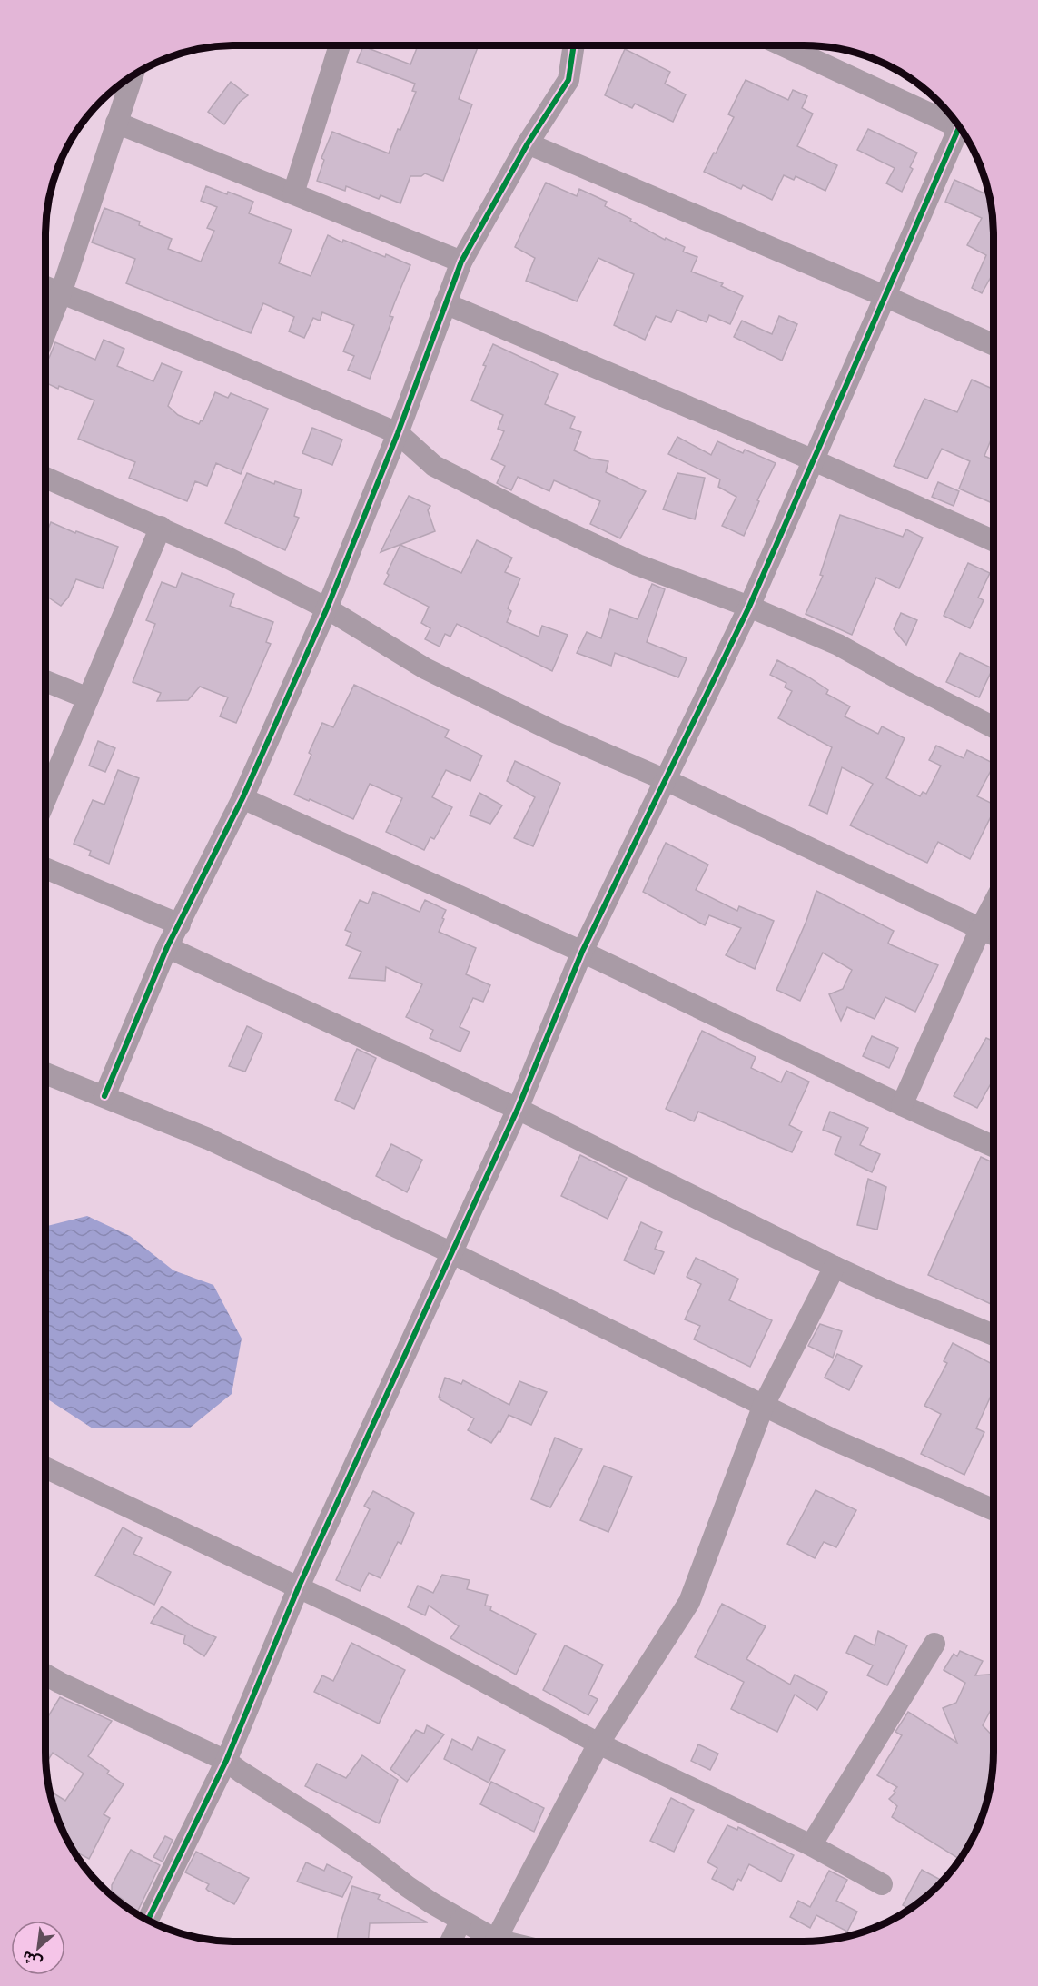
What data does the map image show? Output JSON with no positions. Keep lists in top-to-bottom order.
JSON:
{
  "north": "bottom left"
}
